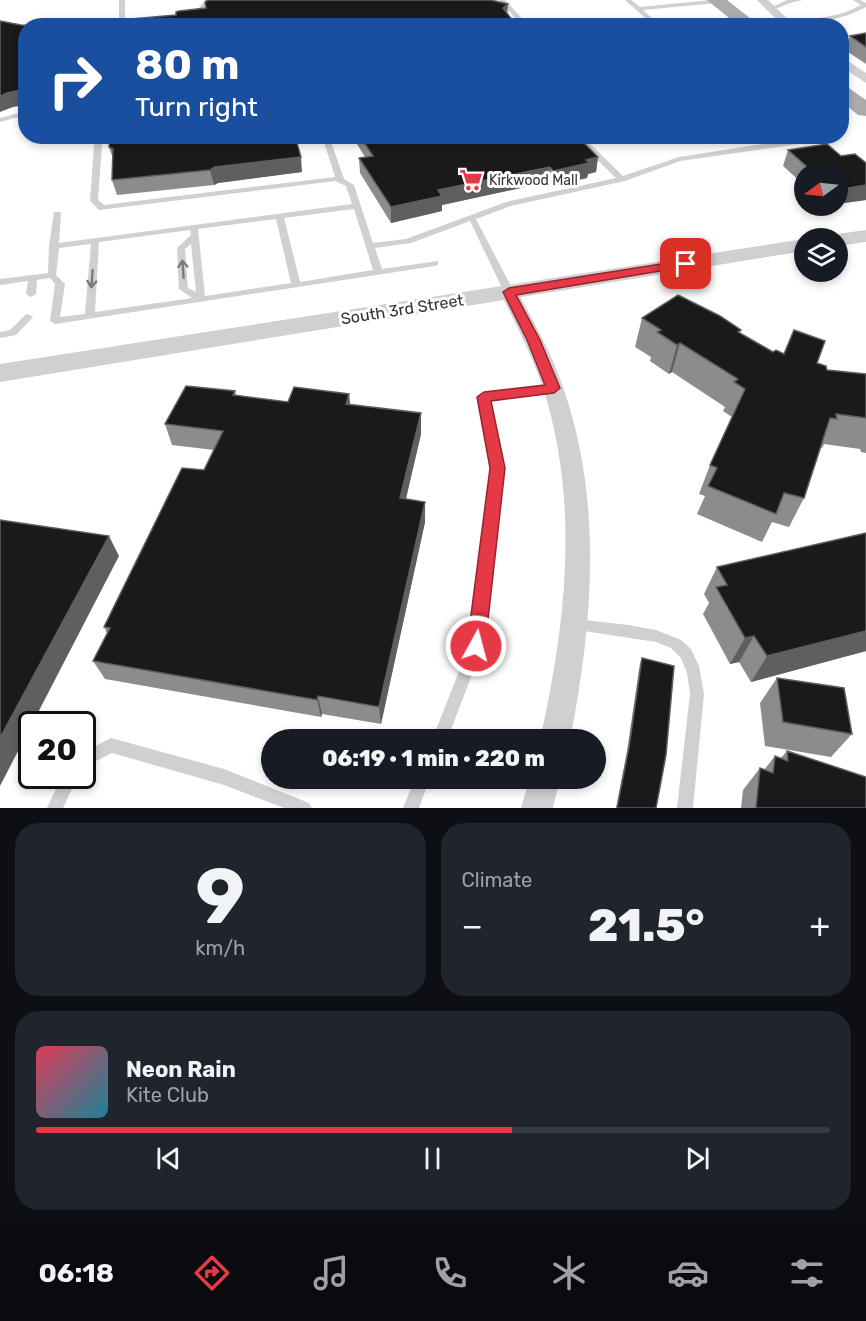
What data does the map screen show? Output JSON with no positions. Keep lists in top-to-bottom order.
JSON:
{
  "streets": {
    "street": ["South 3rd Street"]
  },
  "places": {
    "supermarket": ["Kirkwood Mall"]
  },
  "north": "left",
  "page": {
    "turn": ["80 m", "Turn right"],
    "limit": "20",
    "trip": "06:19 · 1 min · 220 m",
    "tile": [
      ["9", "km/h"],
      "Climate"
    ],
    "heat": ["−", "21.5°", "+"],
    "song": ["Neon Rain", "Kite Club"],
    "tabs": "06:18"
  }
}
